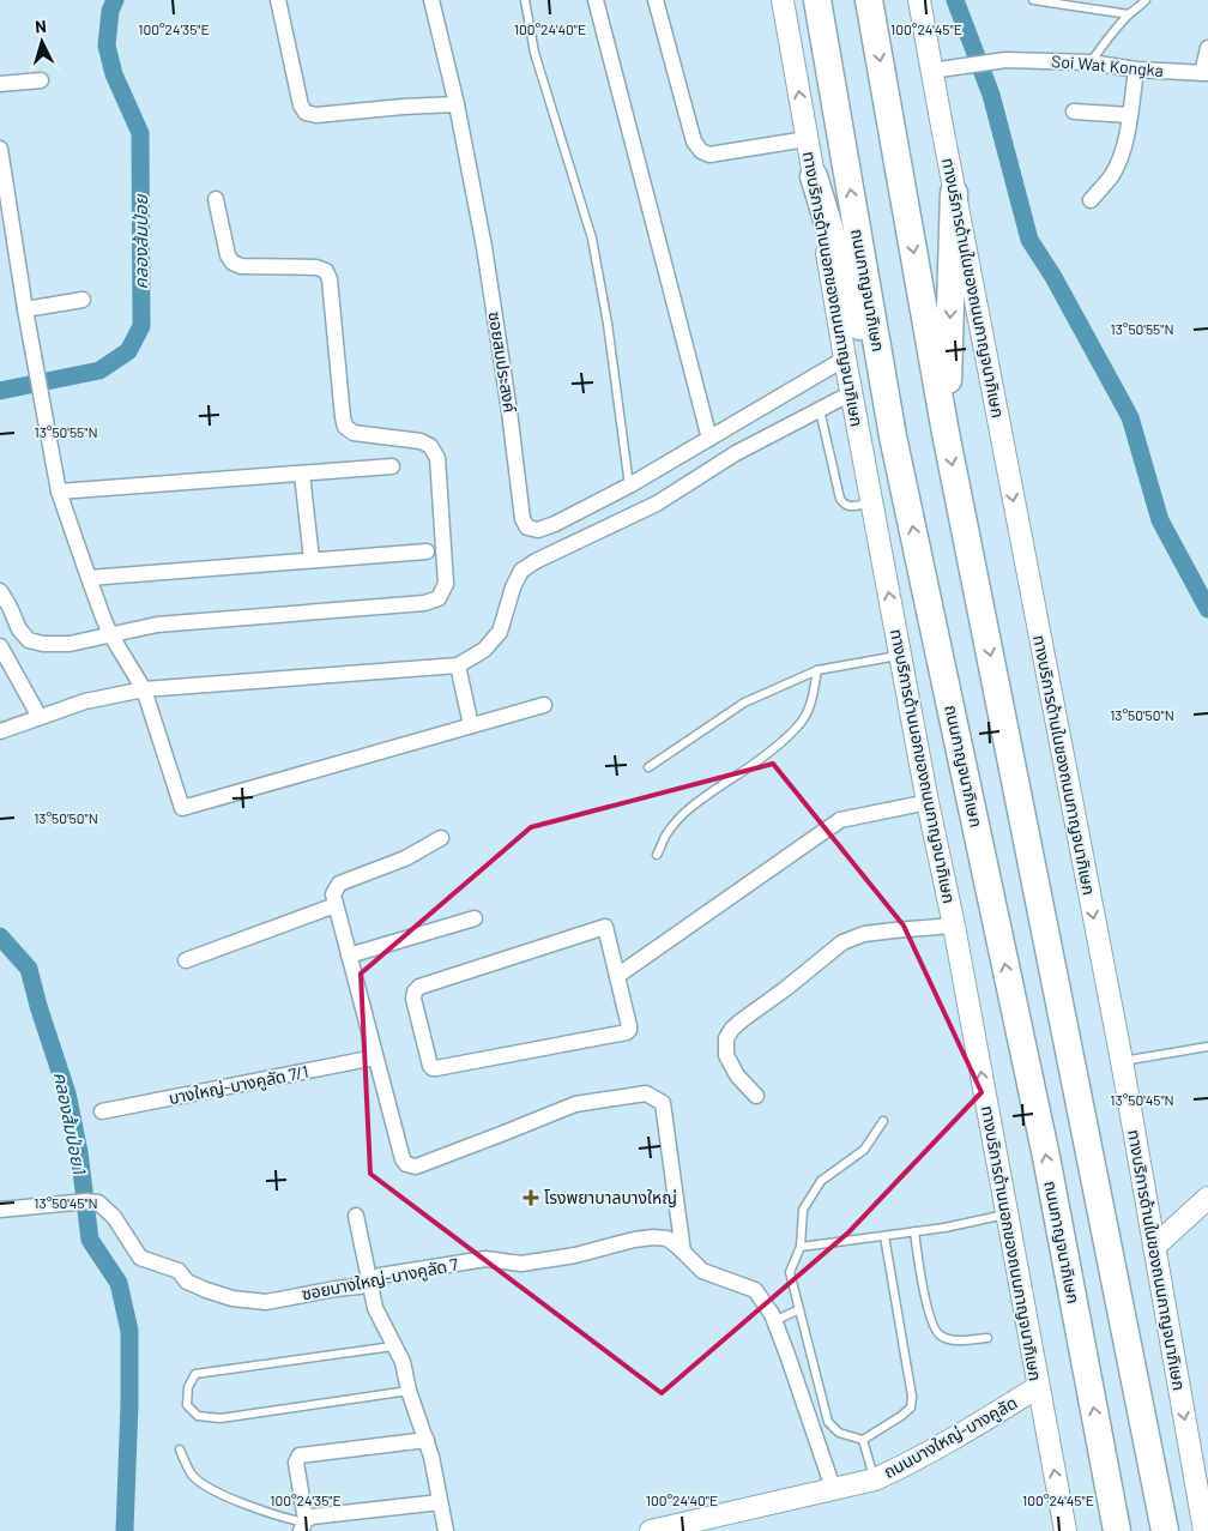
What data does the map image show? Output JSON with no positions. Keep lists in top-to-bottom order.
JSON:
{
  "streets": {
    "highway": ["ถนนกาญจนาภิเษก"],
    "main road": ["ทางบริการด้านในของถนนกาญจนาภิเษก", "ทางบริการด้านนอกของถนนกาญจนาภิเษก", "ถนนบางใหญ่-บางคูลัด"],
    "street": [
      "Soi Wat Kongka",
      "ซอยสมประสงค์",
      "บางใหญ่-บางคูลัด 7/1",
      "ซอยบางใหญ่-บางคูลัด 7"
    ]
  },
  "crossings": [
    ["Soi Wat Kongka", "ทางบริการด้านในของถนนกาญจนาภิเษก"],
    ["ทางบริการด้านนอกของถนนกาญจนาภิเษก", "ซอยสมประสงค์"],
    ["ทางบริการด้านนอกของถนนกาญจนาภิเษก", "ถนนบางใหญ่-บางคูลัด"],
    ["ซอยบางใหญ่-บางคูลัด 7", "ถนนบางใหญ่-บางคูลัด"]
  ],
  "one_way": ["ทางบริการด้านในของถนนกาญจนาภิเษก", "ทางบริการด้านนอกของถนนกาญจนาภิเษก"],
  "water": ["คลองส้มป่อย", "คลองส้มป่อย 1"],
  "places": {
    "health": ["โรงพยาบาลบางใหญ่"]
  },
  "north": "top",
  "coordinates": [
    "100°24'35\"E",
    "100°24'40\"E",
    "100°24'45\"E",
    "13°50'55\"N",
    "13°50'50\"N",
    "13°50'45\"N"
  ]
}
